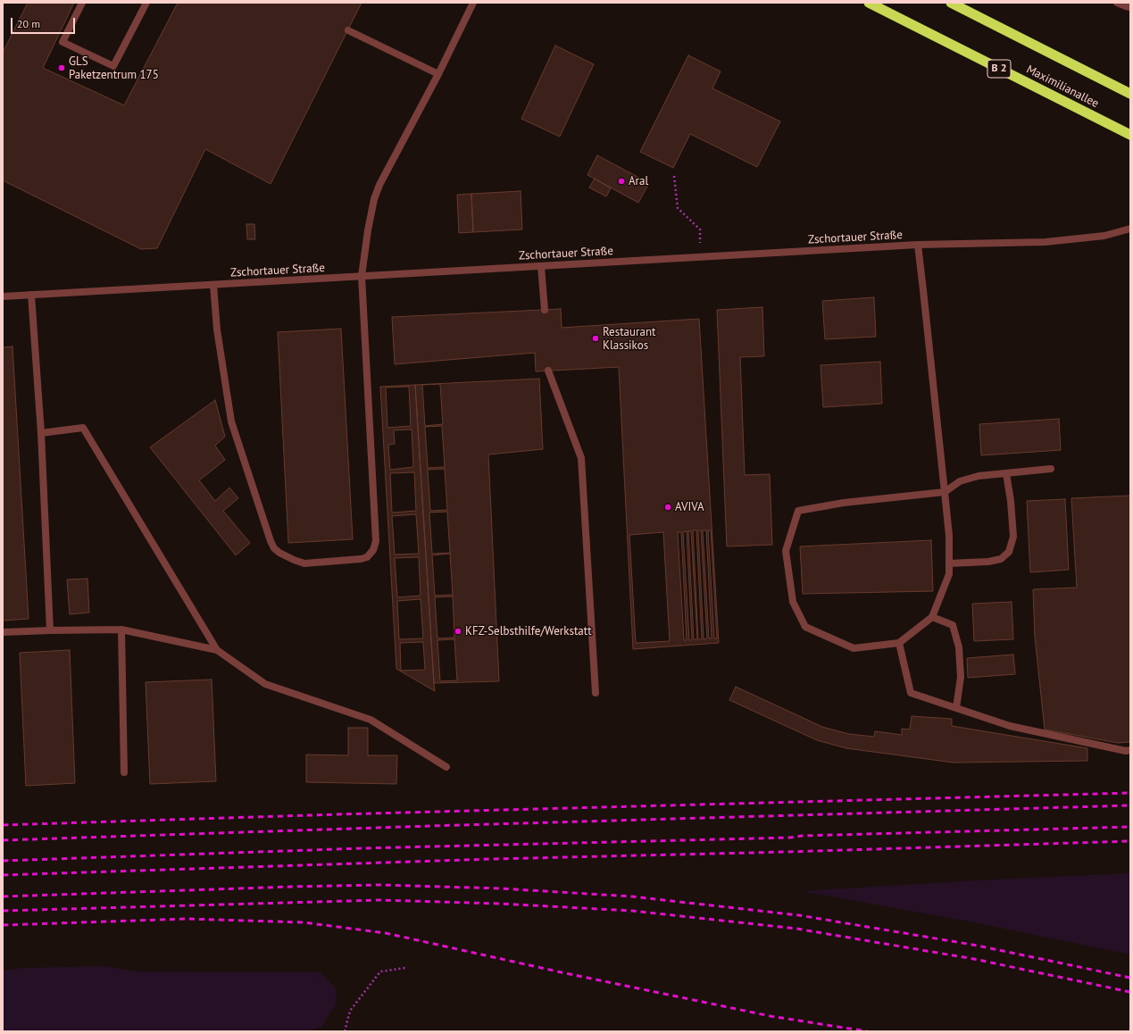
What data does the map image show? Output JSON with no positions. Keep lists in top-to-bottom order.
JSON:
{
  "streets": {
    "highway": ["B 2", "Maximilianallee"],
    "street": ["Zschortauer Straße"]
  },
  "places": [
    "GLS Paketzentrum 175",
    "Aral",
    "Restaurant Klassikos",
    "AVIVA",
    "KFZ-Selbsthilfe/Werkstatt"
  ],
  "scale_bar": "20 m"
}
